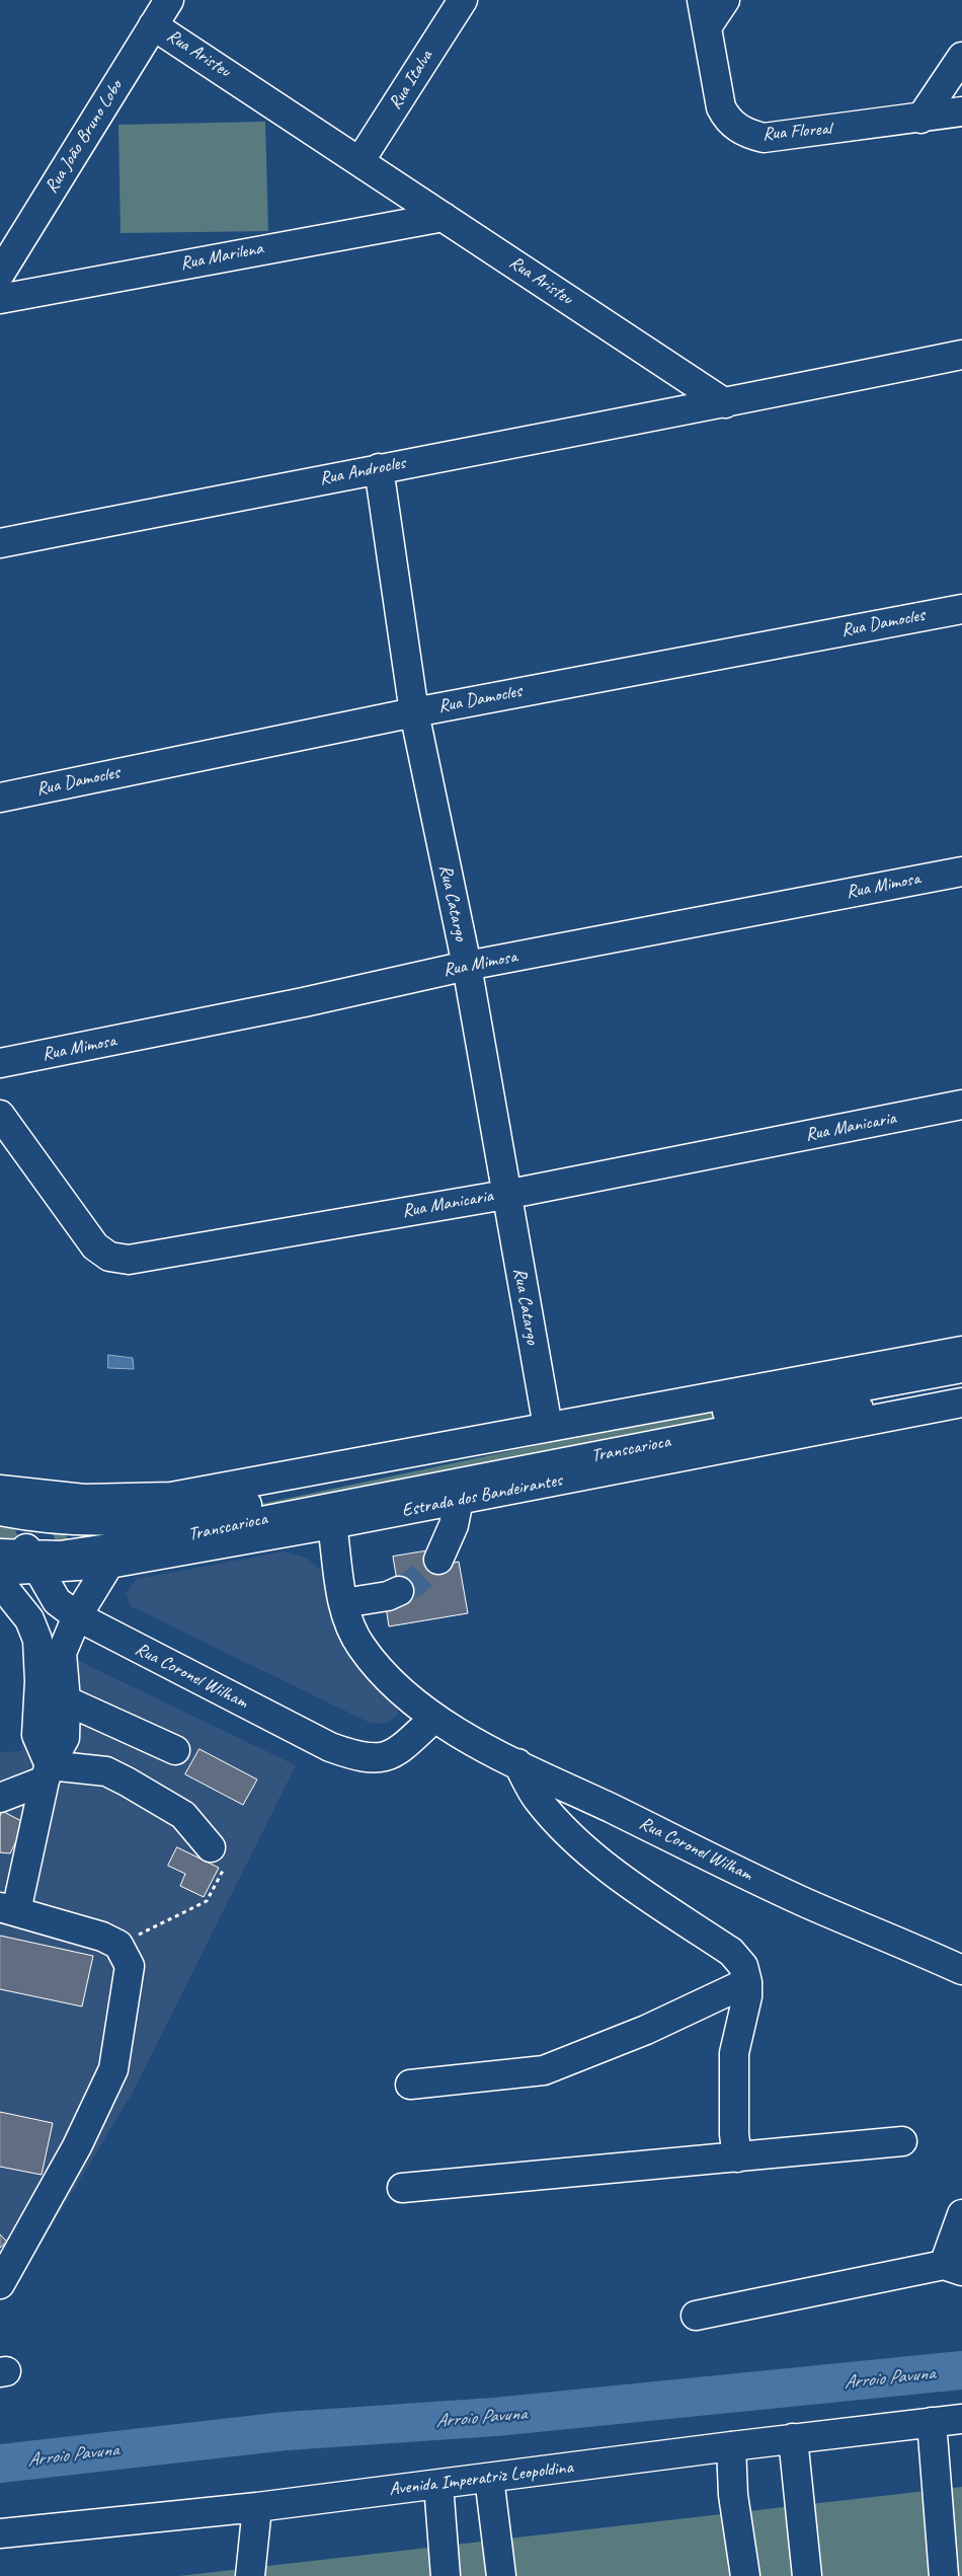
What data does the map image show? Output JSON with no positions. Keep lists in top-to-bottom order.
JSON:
{
  "streets": {
    "street": [
      "Rua Aristeu",
      "Rua Italva",
      "Rua Floreal",
      "Rua João Bruno Lobo",
      "Rua Marilena",
      "Rua Androcles",
      "Rua Damocles",
      "Rua Mimosa",
      "Rua Catargo",
      "Rua Manicaria",
      "Transcarioca",
      "Estrada dos Bandeirantes",
      "Rua Coronel Wilham",
      "Avenida Imperatriz Leopoldina"
    ]
  },
  "crossings": [
    ["Rua Aristeu", "Rua Italva"],
    ["Rua Aristeu", "Rua João Bruno Lobo"],
    ["Rua Aristeu", "Rua Marilena"],
    ["Rua Aristeu", "Rua Androcles"],
    ["Rua Androcles", "Rua Catargo"],
    ["Rua Damocles", "Rua Catargo"],
    ["Rua Mimosa", "Rua Catargo"],
    ["Rua Catargo", "Rua Manicaria"],
    ["Transcarioca", "Estrada dos Bandeirantes"],
    ["Transcarioca", "Rua Coronel Wilham"],
    ["Estrada dos Bandeirantes", "Rua Coronel Wilham"]
  ],
  "water": ["Arroio Pavuna"]
}
